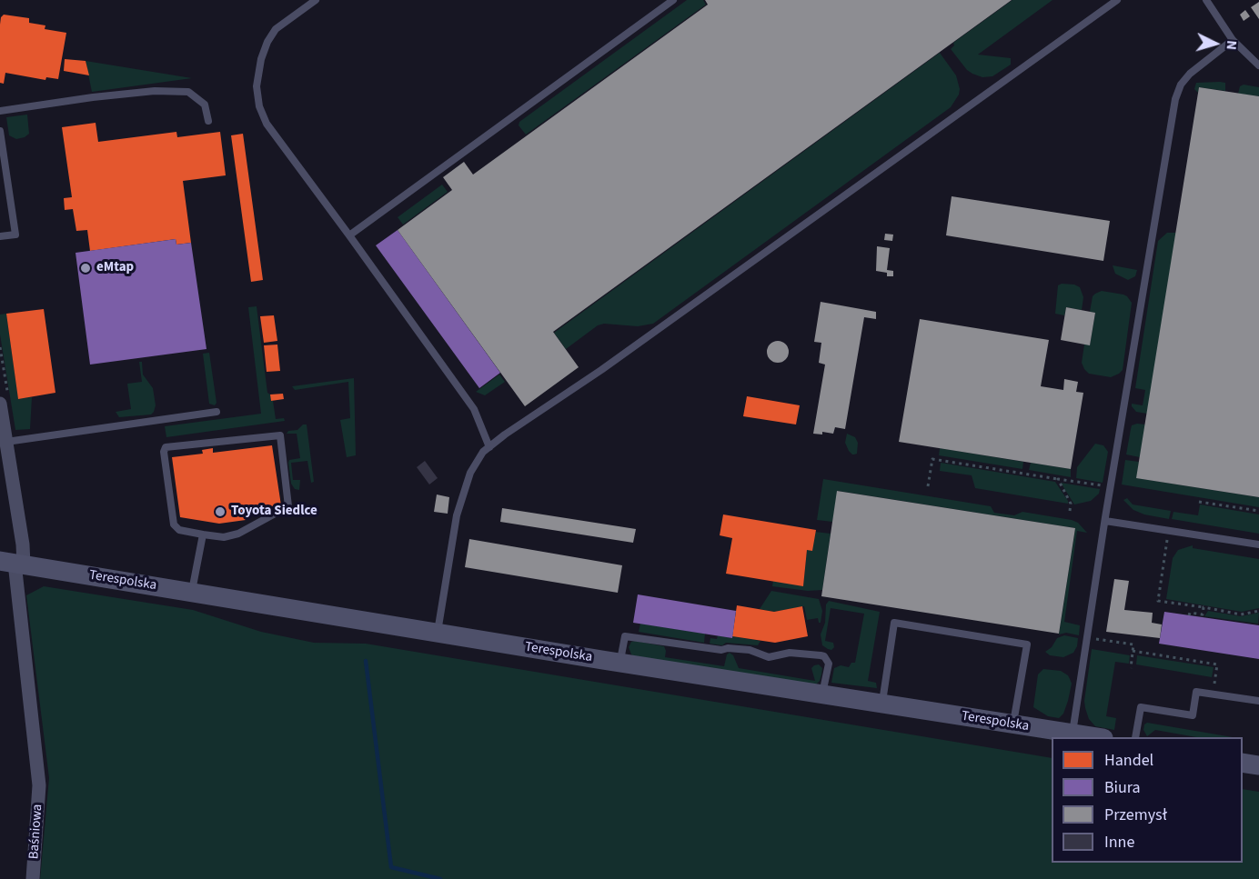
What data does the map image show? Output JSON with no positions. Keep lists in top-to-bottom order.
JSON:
{
  "streets": {
    "street": ["Terespolska", "Baśniowa"]
  },
  "crossings": [
    ["Terespolska", "Baśniowa"]
  ],
  "places": ["eMtap", "Toyota Siedlce"],
  "legend": [
    "Handel",
    "Biura",
    "Przemysł",
    "Inne"
  ],
  "north": "right"
}
